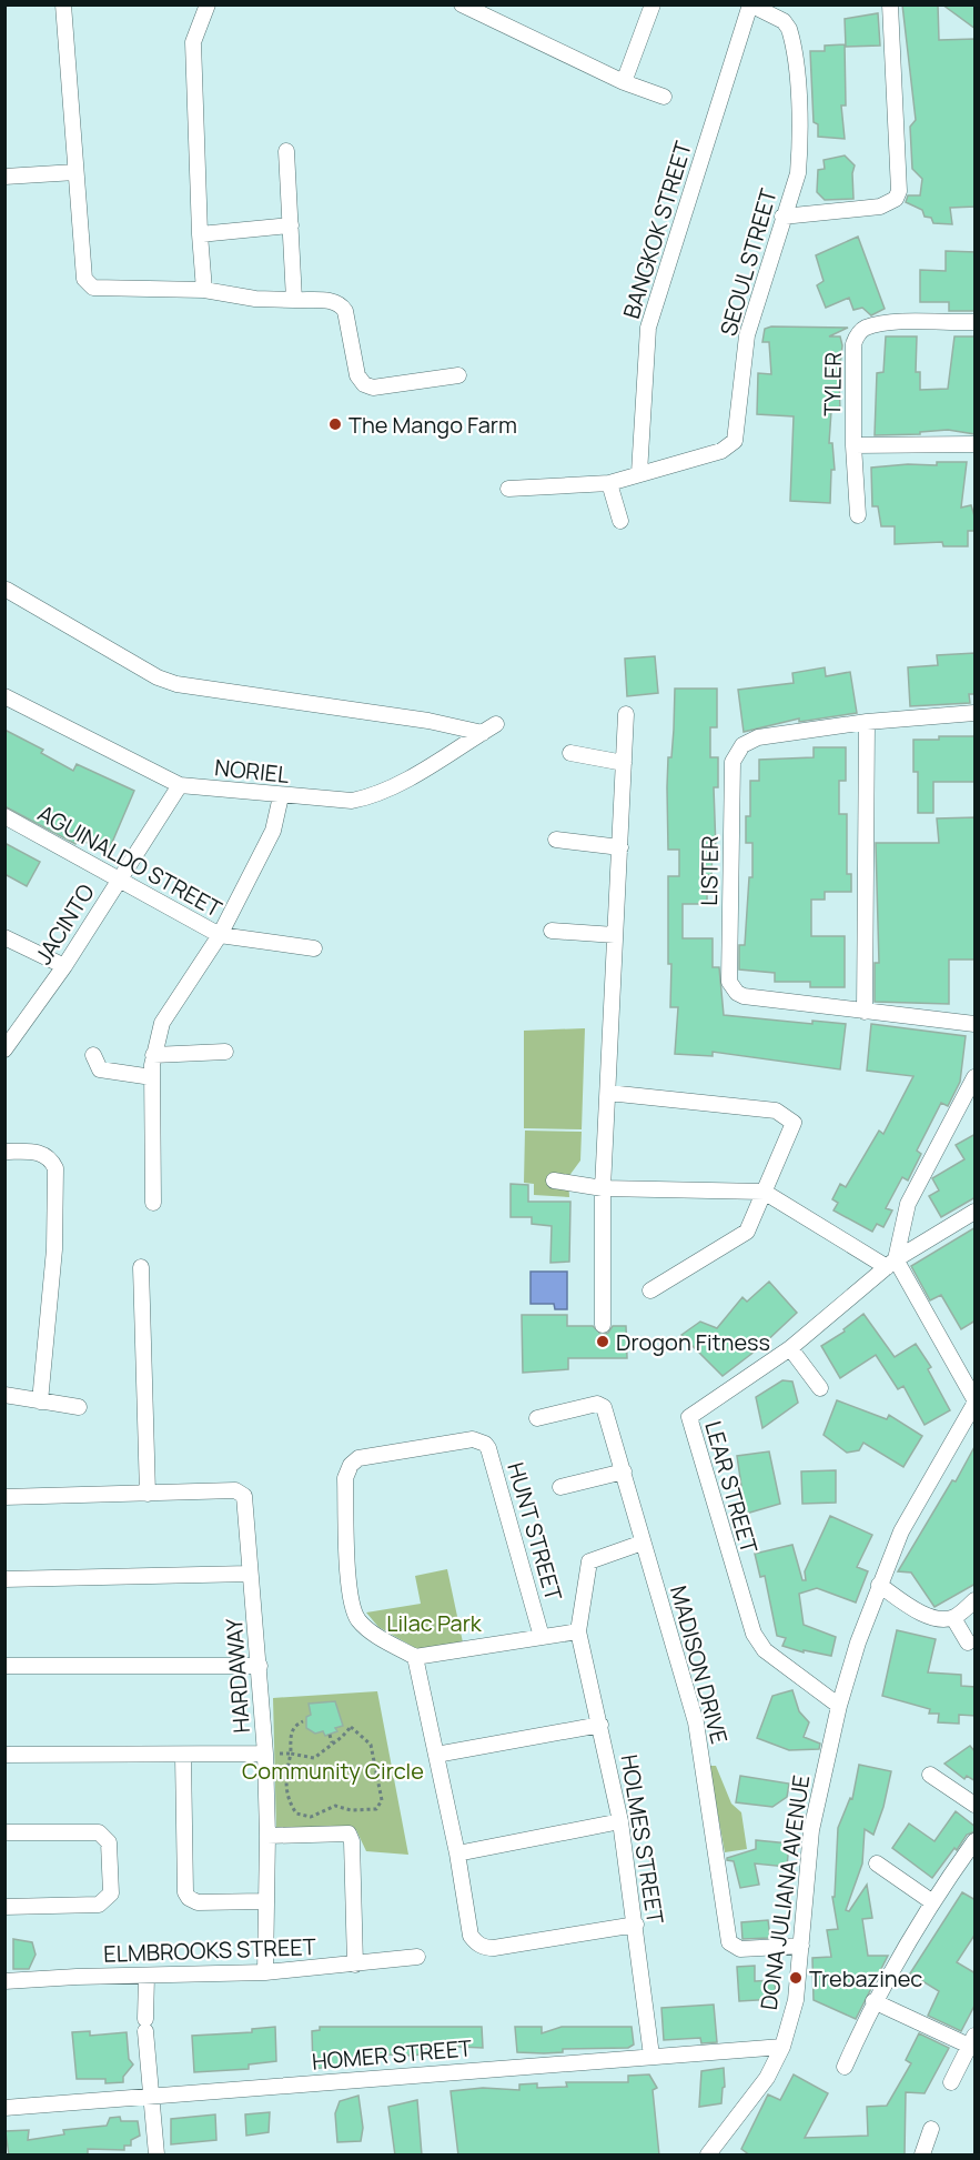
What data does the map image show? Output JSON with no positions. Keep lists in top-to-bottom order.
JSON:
{
  "streets": {
    "street": [
      "BANGKOK STREET",
      "SEOUL STREET",
      "TYLER",
      "NORIEL",
      "AGUINALDO STREET",
      "LISTER",
      "JACINTO",
      "LEAR STREET",
      "HUNT STREET",
      "MADISON DRIVE",
      "HARDAWAY",
      "HOLMES STREET",
      "DONA JULIANA AVENUE",
      "ELMBROOKS STREET",
      "HOMER STREET"
    ]
  },
  "crossings": [
    ["BANGKOK STREET", "SEOUL STREET"],
    ["NORIEL", "JACINTO"],
    ["AGUINALDO STREET", "JACINTO"],
    ["LEAR STREET", "DONA JULIANA AVENUE"],
    ["MADISON DRIVE", "DONA JULIANA AVENUE"],
    ["HARDAWAY", "ELMBROOKS STREET"],
    ["HOLMES STREET", "HOMER STREET"],
    ["DONA JULIANA AVENUE", "HOMER STREET"]
  ],
  "parks": ["Lilac Park", "Community Circle"],
  "places": ["The Mango Farm", "Drogon Fitness", "Trebazinec"]
}
